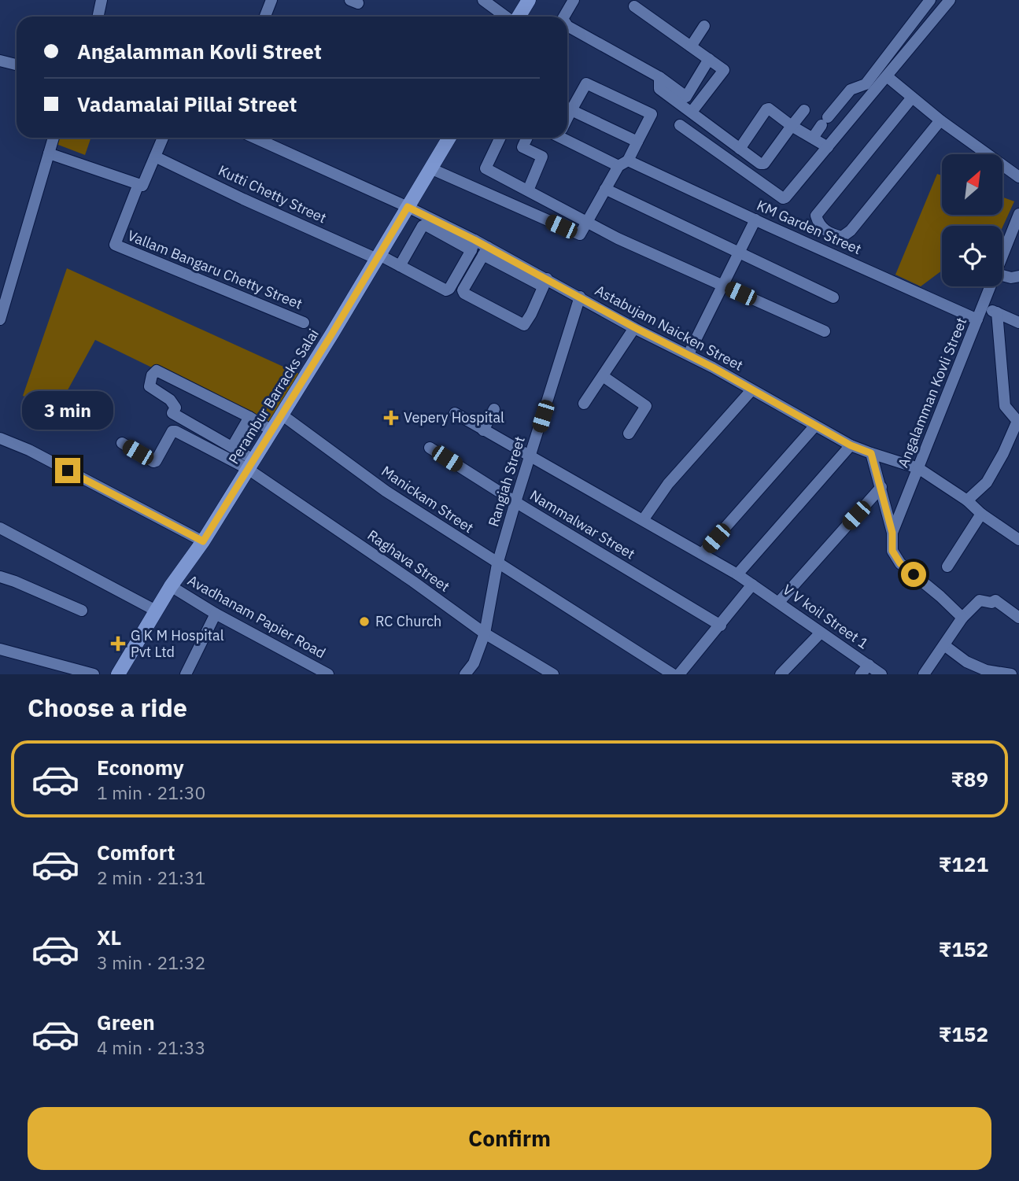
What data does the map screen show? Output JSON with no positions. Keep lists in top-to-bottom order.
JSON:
{
  "streets": {
    "main road": ["Perambur Barracks Salai"],
    "street": [
      "Kutti Chetty Street",
      "KM Garden Street",
      "Vallam Bangaru Chetty Street",
      "Astabujam Naicken Street",
      "Angalamman Kovli Street",
      "Rangiah Street",
      "Manickam Street",
      "Nammalwar Street",
      "Raghava Street",
      "Avadhanam Papier Road",
      "V V koil Street 1"
    ]
  },
  "crossings": [
    ["Kutti Chetty Street", "Astabujam Naicken Street"],
    ["Kutti Chetty Street", "Perambur Barracks Salai"],
    ["KM Garden Street", "Angalamman Kovli Street"],
    ["Astabujam Naicken Street", "Angalamman Kovli Street"],
    ["Astabujam Naicken Street", "Perambur Barracks Salai"],
    ["Astabujam Naicken Street", "Rangiah Street"],
    ["Perambur Barracks Salai", "Manickam Street"],
    ["Perambur Barracks Salai", "Raghava Street"],
    ["Perambur Barracks Salai", "Avadhanam Papier Road"],
    ["Rangiah Street", "Manickam Street"],
    ["Rangiah Street", "Nammalwar Street"],
    ["Rangiah Street", "Raghava Street"],
    ["Rangiah Street", "V V koil Street 1"]
  ],
  "places": {
    "health": ["Vepery Hospital", "G K M Hospital Pvt Ltd"],
    "other": ["RC Church"]
  },
  "north": "top right",
  "page": {
    "banner": ["Angalamman Kovli Street", "Vadamalai Pillai Street"],
    "bubble": "3 min",
    "heading": "Choose a ride",
    "list": [
      {
        "name": "Economy",
        "note": "1 min · 21:30",
        "value": "₹89"
      },
      {
        "name": "Comfort",
        "note": "2 min · 21:31",
        "value": "₹121"
      },
      {
        "name": "XL",
        "note": "3 min · 21:32",
        "value": "₹152"
      },
      {
        "name": "Green",
        "note": "4 min · 21:33",
        "value": "₹152"
      }
    ],
    "buttons": "Confirm"
  }
}
